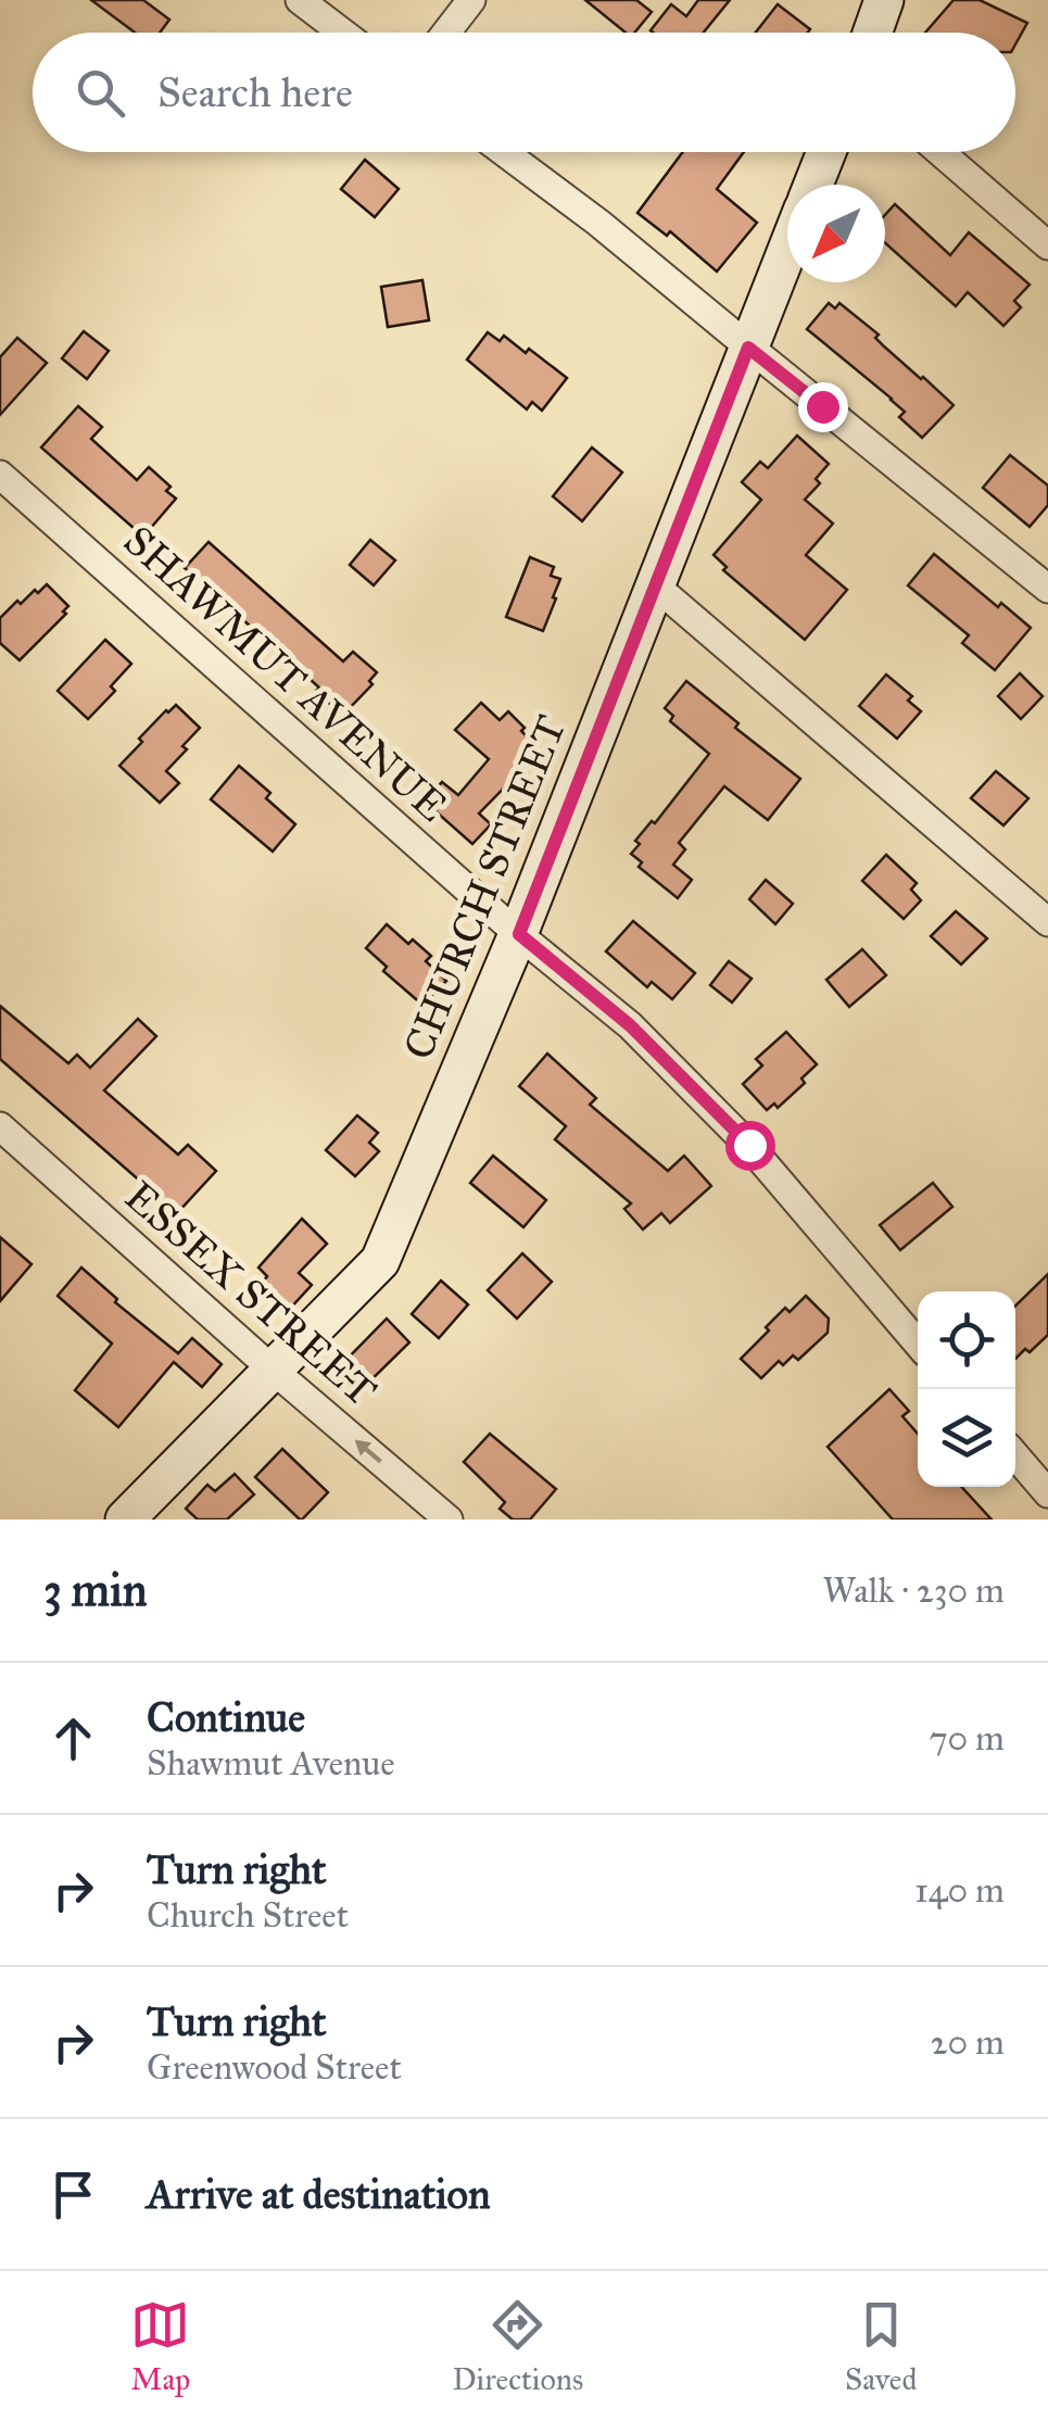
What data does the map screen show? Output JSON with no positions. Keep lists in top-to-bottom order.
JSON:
{
  "streets": {
    "street": ["SHAWMUT AVENUE", "CHURCH STREET", "ESSEX STREET"]
  },
  "crossings": [
    ["SHAWMUT AVENUE", "CHURCH STREET"],
    ["CHURCH STREET", "ESSEX STREET"]
  ],
  "one_way": ["ESSEX STREET"],
  "north": "bottom left",
  "page": {
    "search": "Search here",
    "heading": ["3 min", "Walk · 230 m"],
    "list": [
      ["Continue", "Shawmut Avenue", "70 m"],
      ["Turn right", "Church Street", "140 m"],
      ["Turn right", "Greenwood Street", "20 m"],
      "Arrive at destination"
    ],
    "nav": ["Map", "Directions", "Saved"]
  }
}
